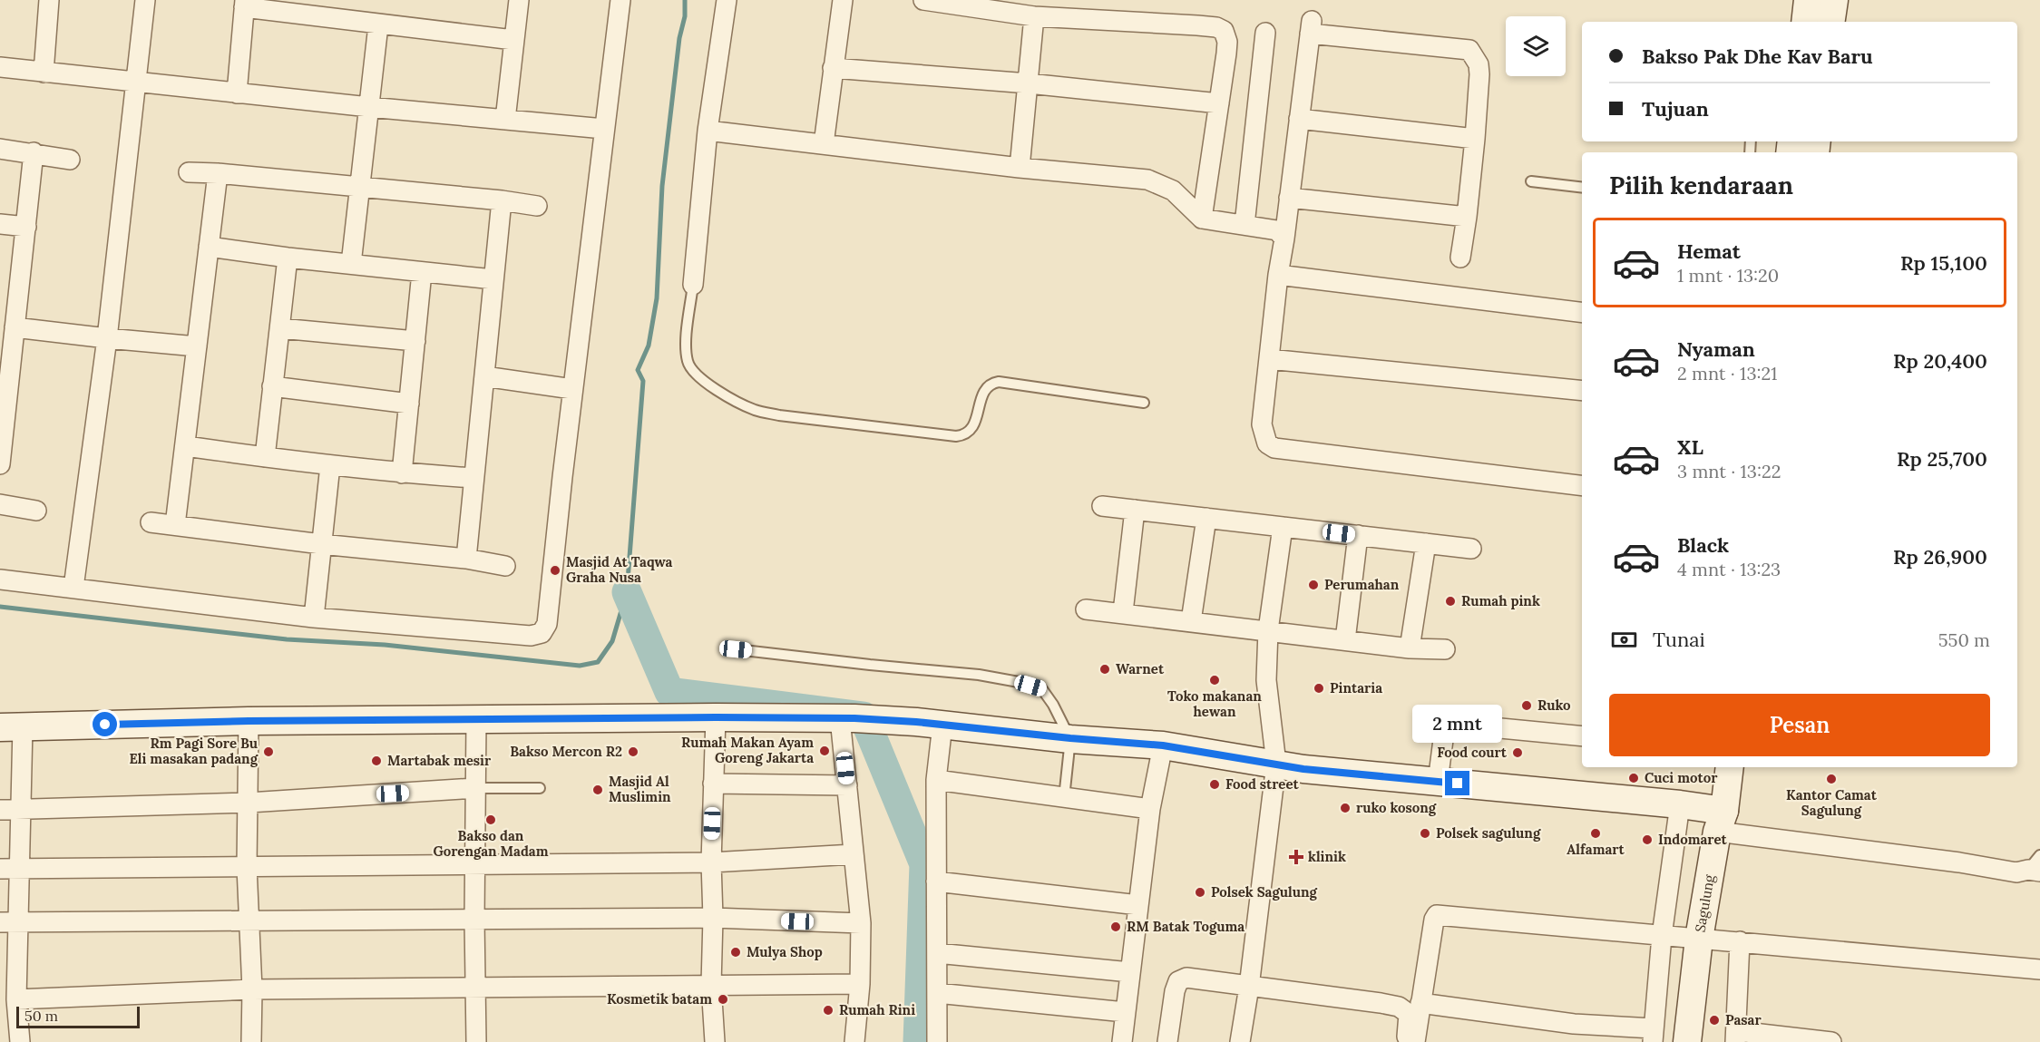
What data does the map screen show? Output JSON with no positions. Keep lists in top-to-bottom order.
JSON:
{
  "streets": {
    "street": ["Sagulung"]
  },
  "places": {
    "other": [
      "Masjid At Taqwa Graha Nusa",
      "Perumahan",
      "Rumah pink",
      "Warnet",
      "Toko makanan hewan",
      "Pintaria",
      "Ruko",
      "Rumah Makan Ayam Goreng Jakarta",
      "Rm Pagi Sore Bu Eli masakan padang",
      "Bakso Mercon R2",
      "Food court",
      "Martabak mesir",
      "Cuci motor",
      "Kantor Camat Sagulung",
      "Food street",
      "Masjid Al Muslimin",
      "ruko kosong",
      "Bakso dan Gorengan Madam",
      "Polsek sagulung",
      "Alfamart",
      "Indomaret",
      "Polsek Sagulung",
      "RM Batak Toguma",
      "Mulya Shop",
      "Kosmetik batam",
      "Rumah Rini",
      "Pasar"
    ],
    "health": ["klinik"]
  },
  "scale_bar": "50 m",
  "page": {
    "banner": ["Bakso Pak Dhe Kav Baru", "Tujuan"],
    "heading": "Pilih kendaraan",
    "list": [
      {
        "name": "Hemat",
        "note": "1 mnt · 13:20",
        "value": "Rp 15,100"
      },
      {
        "name": "Nyaman",
        "note": "2 mnt · 13:21",
        "value": "Rp 20,400"
      },
      {
        "name": "XL",
        "note": "3 mnt · 13:22",
        "value": "Rp 25,700"
      },
      {
        "name": "Black",
        "note": "4 mnt · 13:23",
        "value": "Rp 26,900"
      }
    ],
    "pay": ["Tunai", "550 m"],
    "buttons": "Pesan",
    "bubble": "2 mnt",
    "scale": "50 m"
  }
}
